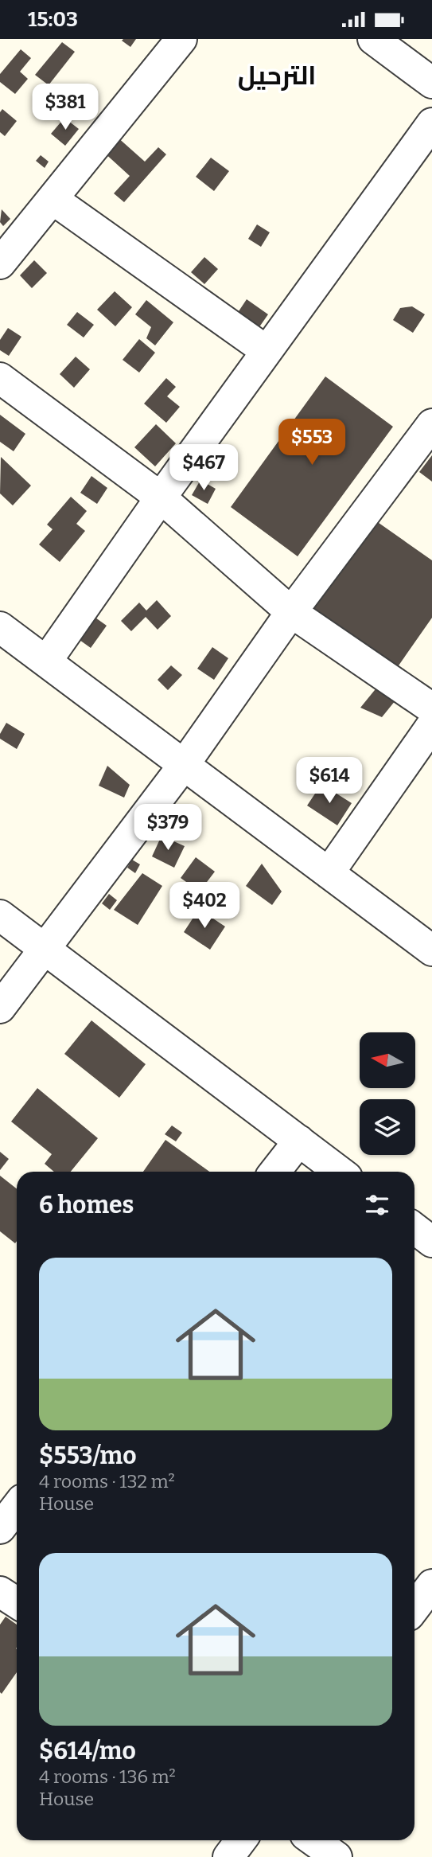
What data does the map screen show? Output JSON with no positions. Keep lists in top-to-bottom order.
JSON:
{
  "districts": ["الترحيل"],
  "north": "left",
  "page": {
    "status": "15:03",
    "price": [
      "$381",
      "$553",
      "$467",
      "$614",
      "$379",
      "$402"
    ],
    "heading": "6 homes",
    "list": [
      {
        "name": "$553/mo",
        "note": "4 rooms · 132 m² · House"
      },
      {
        "name": "$614/mo",
        "note": "4 rooms · 136 m² · House"
      }
    ]
  }
}
